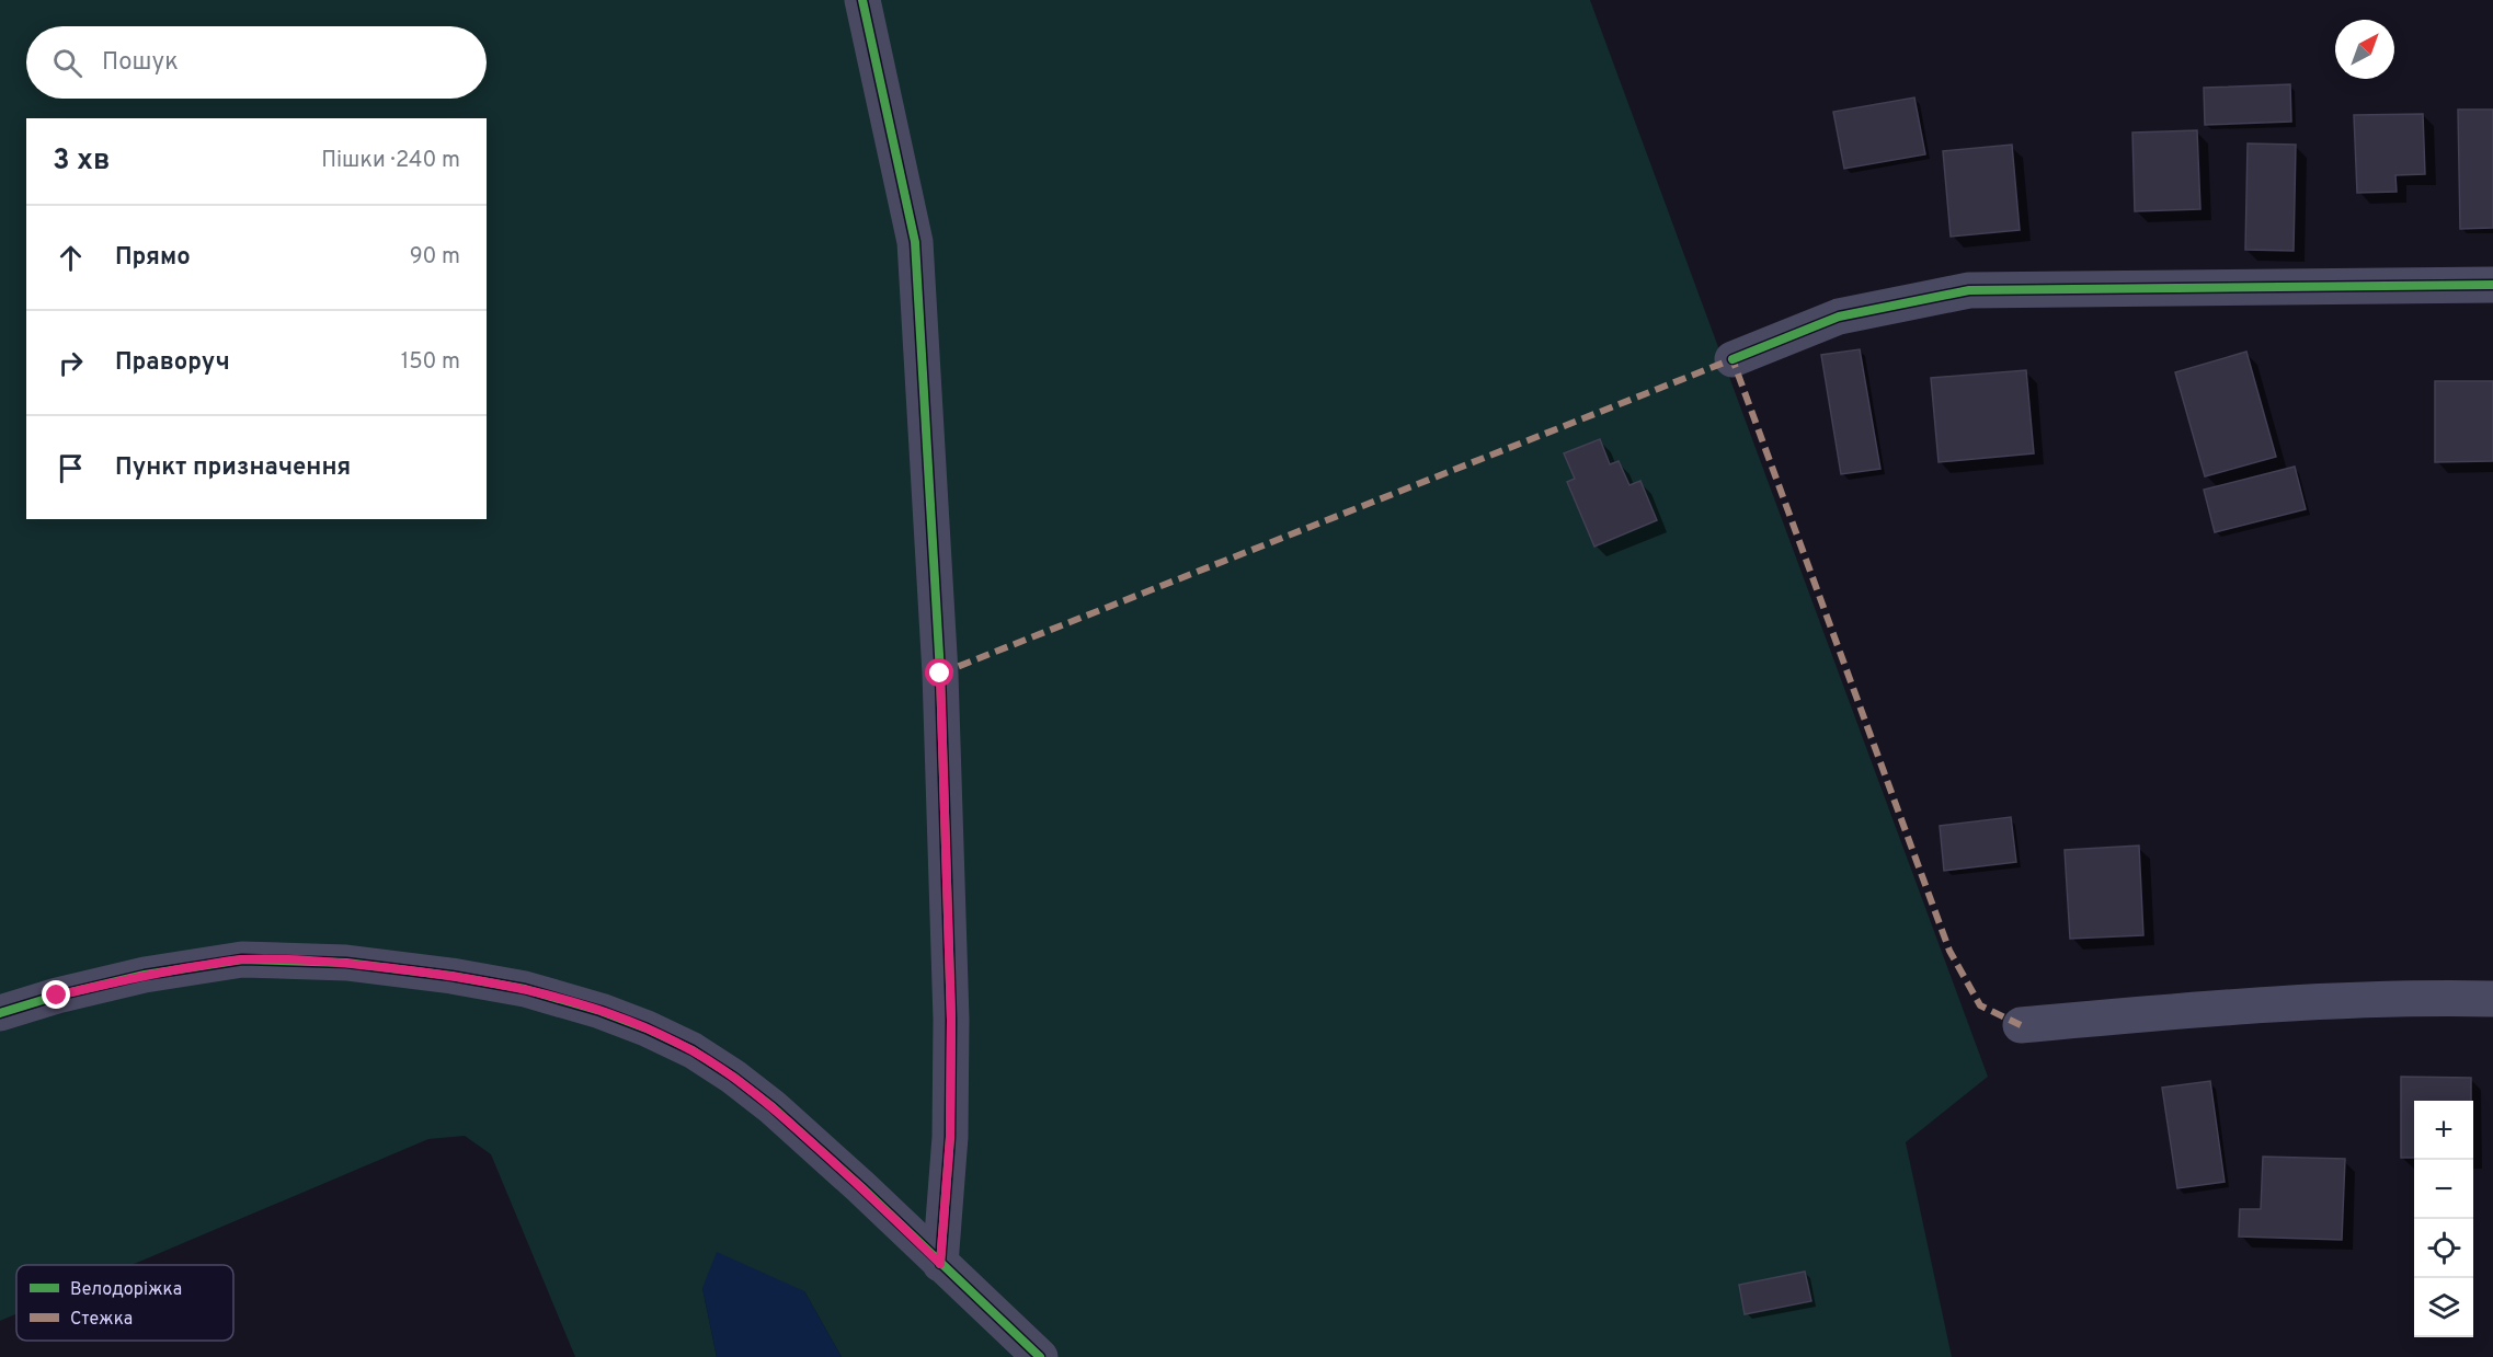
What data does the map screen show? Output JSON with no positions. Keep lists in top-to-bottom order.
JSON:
{
  "legend": ["Велодоріжка", "Стежка"],
  "north": "top right",
  "page": {
    "search": "Пошук",
    "heading": ["3 хв", "Пішки · 240 m"],
    "list": [
      ["Прямо", "90 m"],
      ["Праворуч", "150 m"],
      "Пункт призначення"
    ],
    "map_buttons": ["+", "−"]
  }
}
